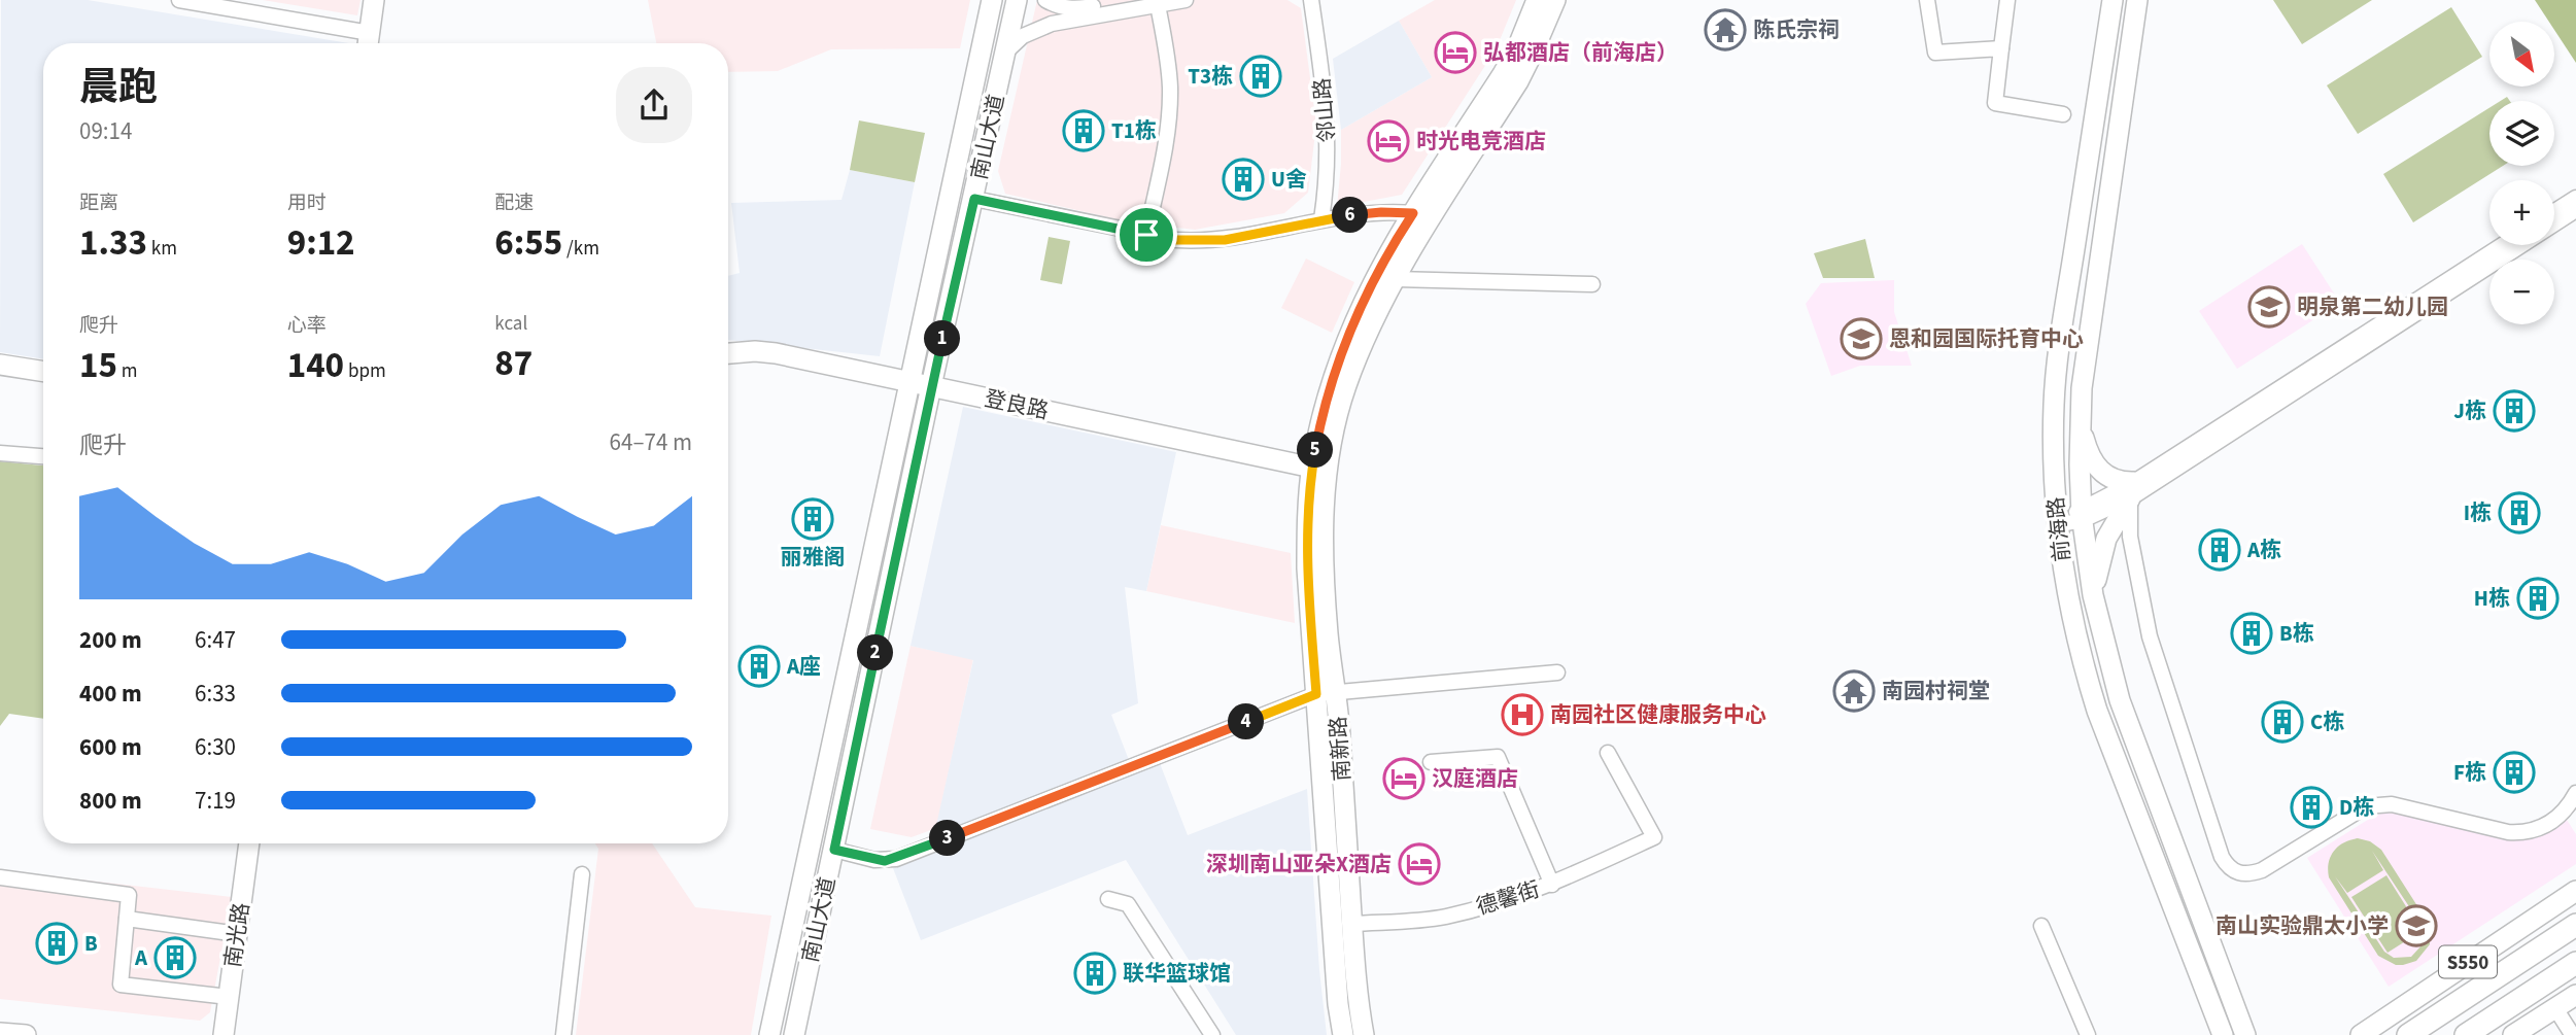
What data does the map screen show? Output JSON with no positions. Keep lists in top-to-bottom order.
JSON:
{
  "streets": {
    "highway": ["S550"],
    "main road": [
      "南山大道",
      "登良路",
      "前海路",
      "南新路",
      "南光路"
    ],
    "street": ["邻山路", "德馨街"]
  },
  "crossings": [
    ["南山大道", "登良路"],
    ["登良路", "南新路"],
    ["南新路", "德馨街"]
  ],
  "places": {
    "temple": ["陈氏宗祠", "南园村祠堂"],
    "hotel": [
      "弘都酒店（前海店）",
      "时光电竞酒店",
      "汉庭酒店",
      "深圳南山亚朵X酒店"
    ],
    "building": [
      "T3栋",
      "T1栋",
      "U舍",
      "J栋",
      "I栋",
      "丽雅阁",
      "A栋",
      "H栋",
      "B栋",
      "A座",
      "C栋",
      "F栋",
      "D栋",
      "B",
      "A",
      "联华篮球馆"
    ],
    "school or university": ["明泉第二幼儿园", "恩和园国际托育中心", "南山实验鼎太小学"],
    "hospital": ["南园社区健康服务中心"]
  },
  "north": "bottom right",
  "page": {
    "map_buttons": ["+", "−"],
    "heading": ["晨跑", "09:14"],
    "stats": [
      ["距离", "1.33 km"],
      ["用时", "9:12"],
      ["配速", "6:55 /km"],
      ["爬升", "15 m"],
      ["心率", "140 bpm"],
      ["kcal", "87"]
    ],
    "pins": [
      "6",
      "1",
      "5",
      "2",
      "4",
      "3"
    ],
    "chart": ["爬升", "64–74 m"],
    "list": [
      {
        "name": "200 m",
        "note": "6:47"
      },
      {
        "name": "400 m",
        "note": "6:33"
      },
      {
        "name": "600 m",
        "note": "6:30"
      },
      {
        "name": "800 m",
        "note": "7:19"
      }
    ]
  }
}
